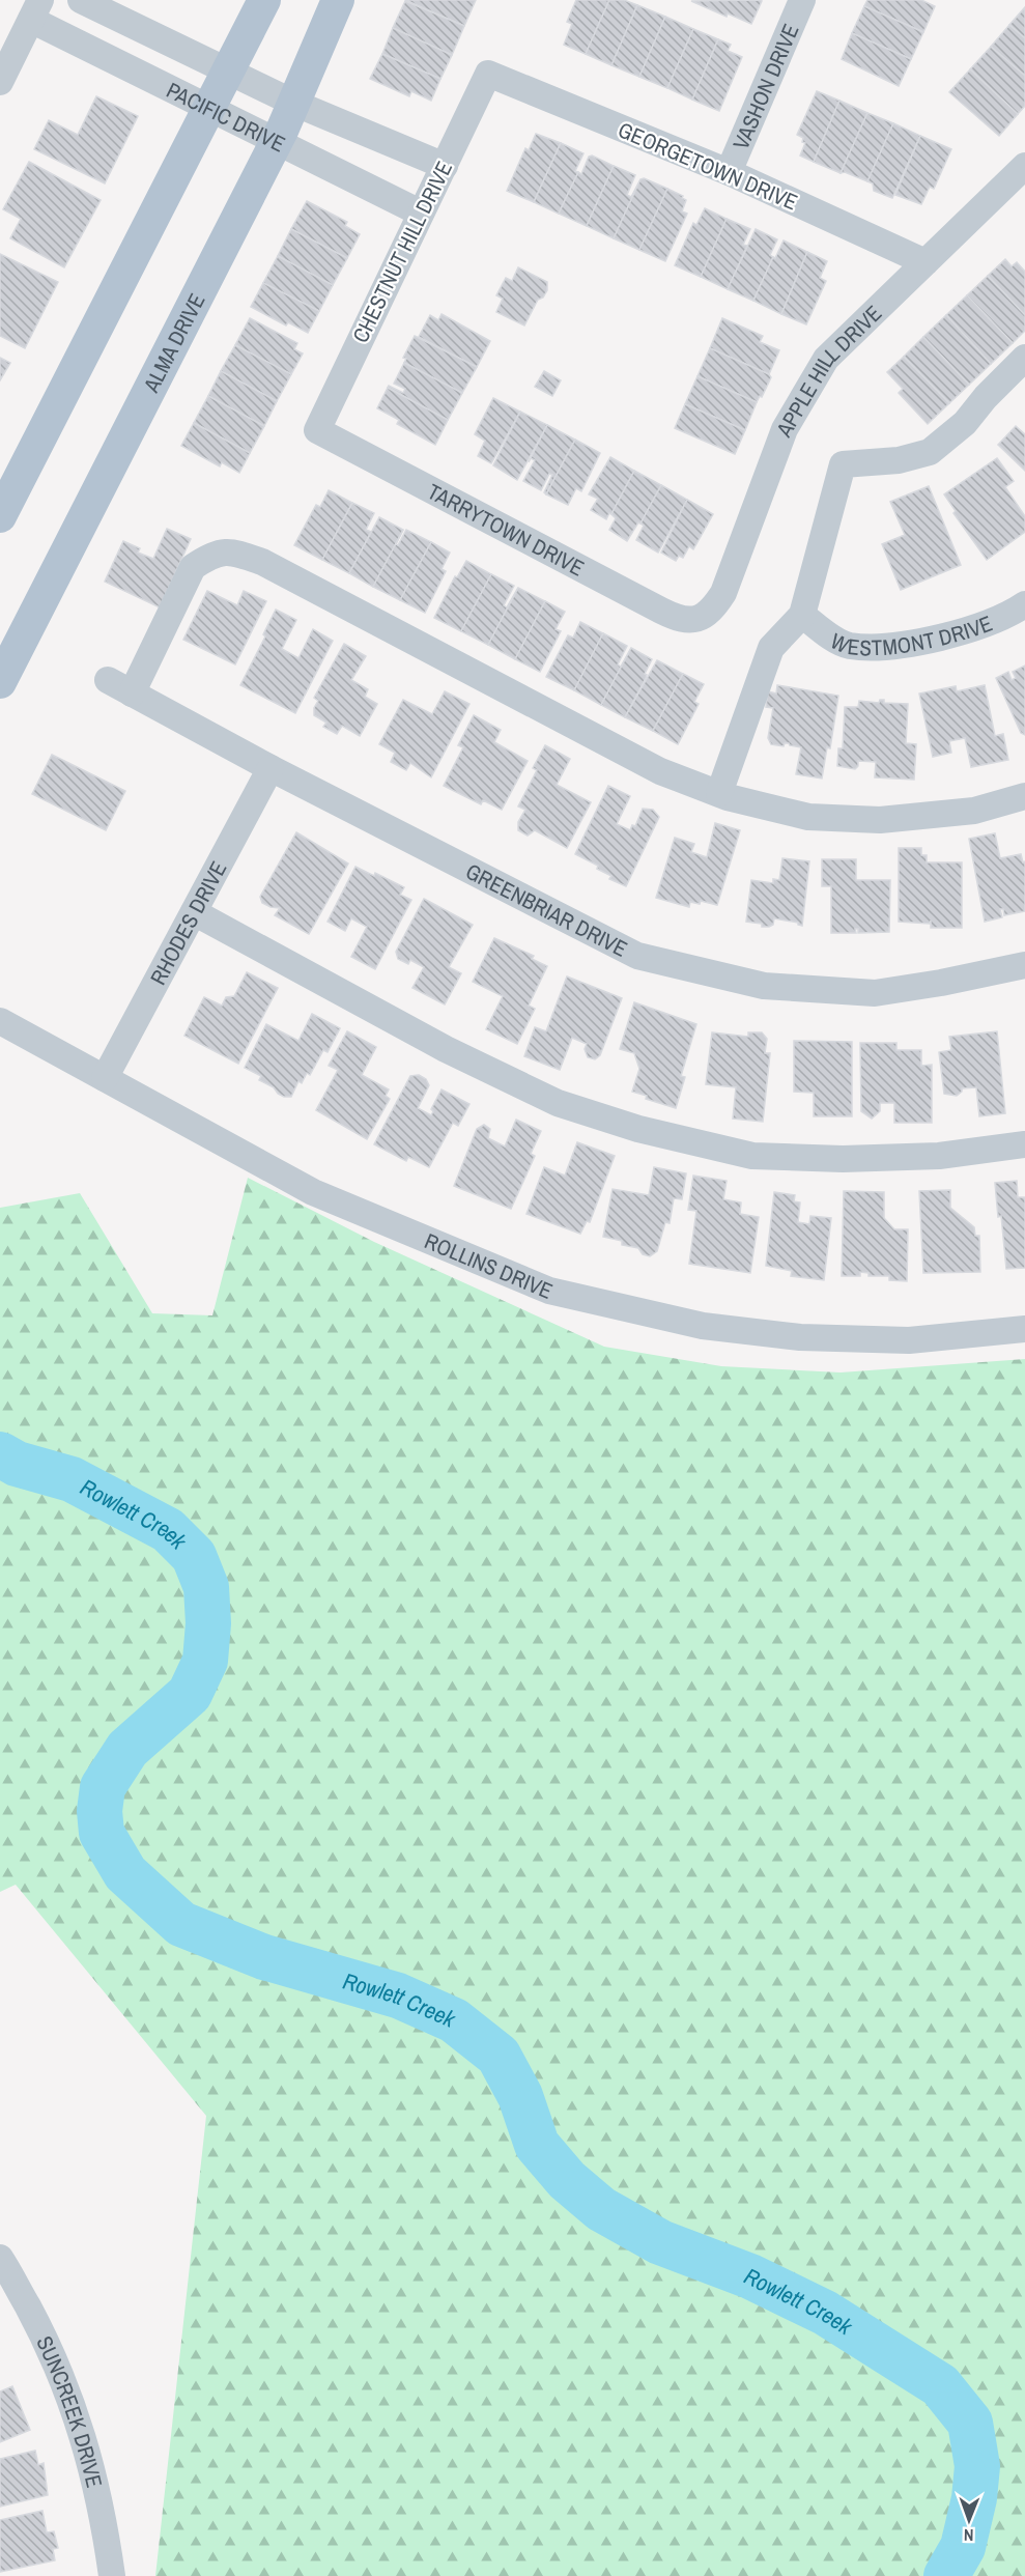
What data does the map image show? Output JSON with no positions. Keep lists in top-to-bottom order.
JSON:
{
  "streets": {
    "main road": ["ALMA DRIVE"],
    "street": [
      "VASHON DRIVE",
      "PACIFIC DRIVE",
      "GEORGETOWN DRIVE",
      "CHESTNUT HILL DRIVE",
      "APPLE HILL DRIVE",
      "TARRYTOWN DRIVE",
      "WESTMONT DRIVE",
      "GREENBRIAR DRIVE",
      "RHODES DRIVE",
      "ROLLINS DRIVE",
      "SUNCREEK DRIVE"
    ]
  },
  "crossings": [
    ["VASHON DRIVE", "GEORGETOWN DRIVE"],
    ["PACIFIC DRIVE", "CHESTNUT HILL DRIVE"],
    ["PACIFIC DRIVE", "ALMA DRIVE"],
    ["GEORGETOWN DRIVE", "CHESTNUT HILL DRIVE"],
    ["GEORGETOWN DRIVE", "APPLE HILL DRIVE"],
    ["CHESTNUT HILL DRIVE", "TARRYTOWN DRIVE"],
    ["APPLE HILL DRIVE", "TARRYTOWN DRIVE"],
    ["GREENBRIAR DRIVE", "RHODES DRIVE"],
    ["RHODES DRIVE", "ROLLINS DRIVE"]
  ],
  "water": ["Rowlett Creek"],
  "north": "bottom"
}
